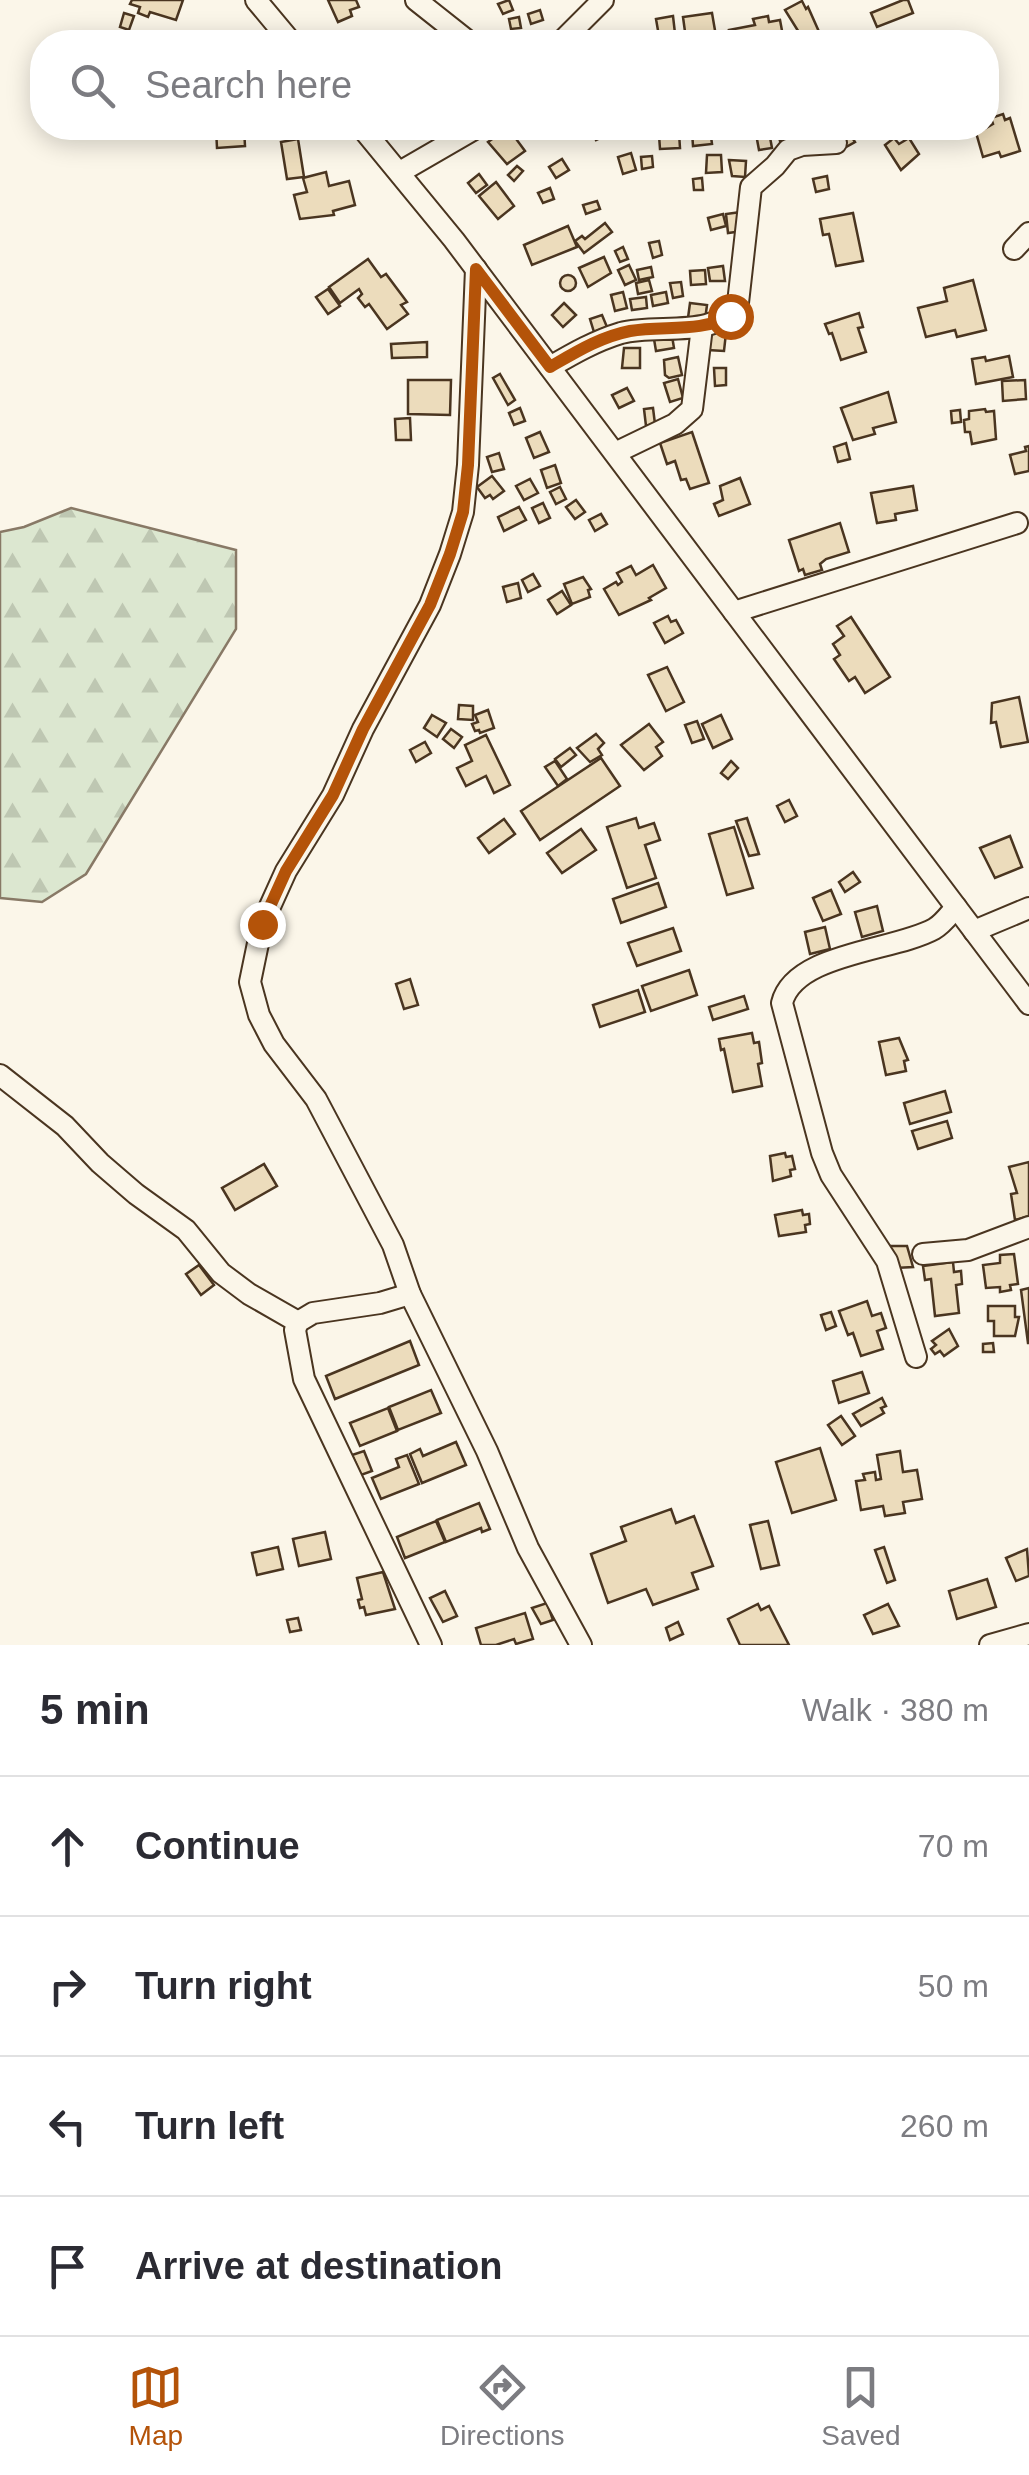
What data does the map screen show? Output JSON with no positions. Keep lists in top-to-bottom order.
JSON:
{
  "page": {
    "search": "Search here",
    "heading": ["5 min", "Walk · 380 m"],
    "list": [
      ["Continue", "70 m"],
      ["Turn right", "50 m"],
      ["Turn left", "260 m"],
      "Arrive at destination"
    ],
    "nav": ["Map", "Directions", "Saved"]
  }
}
